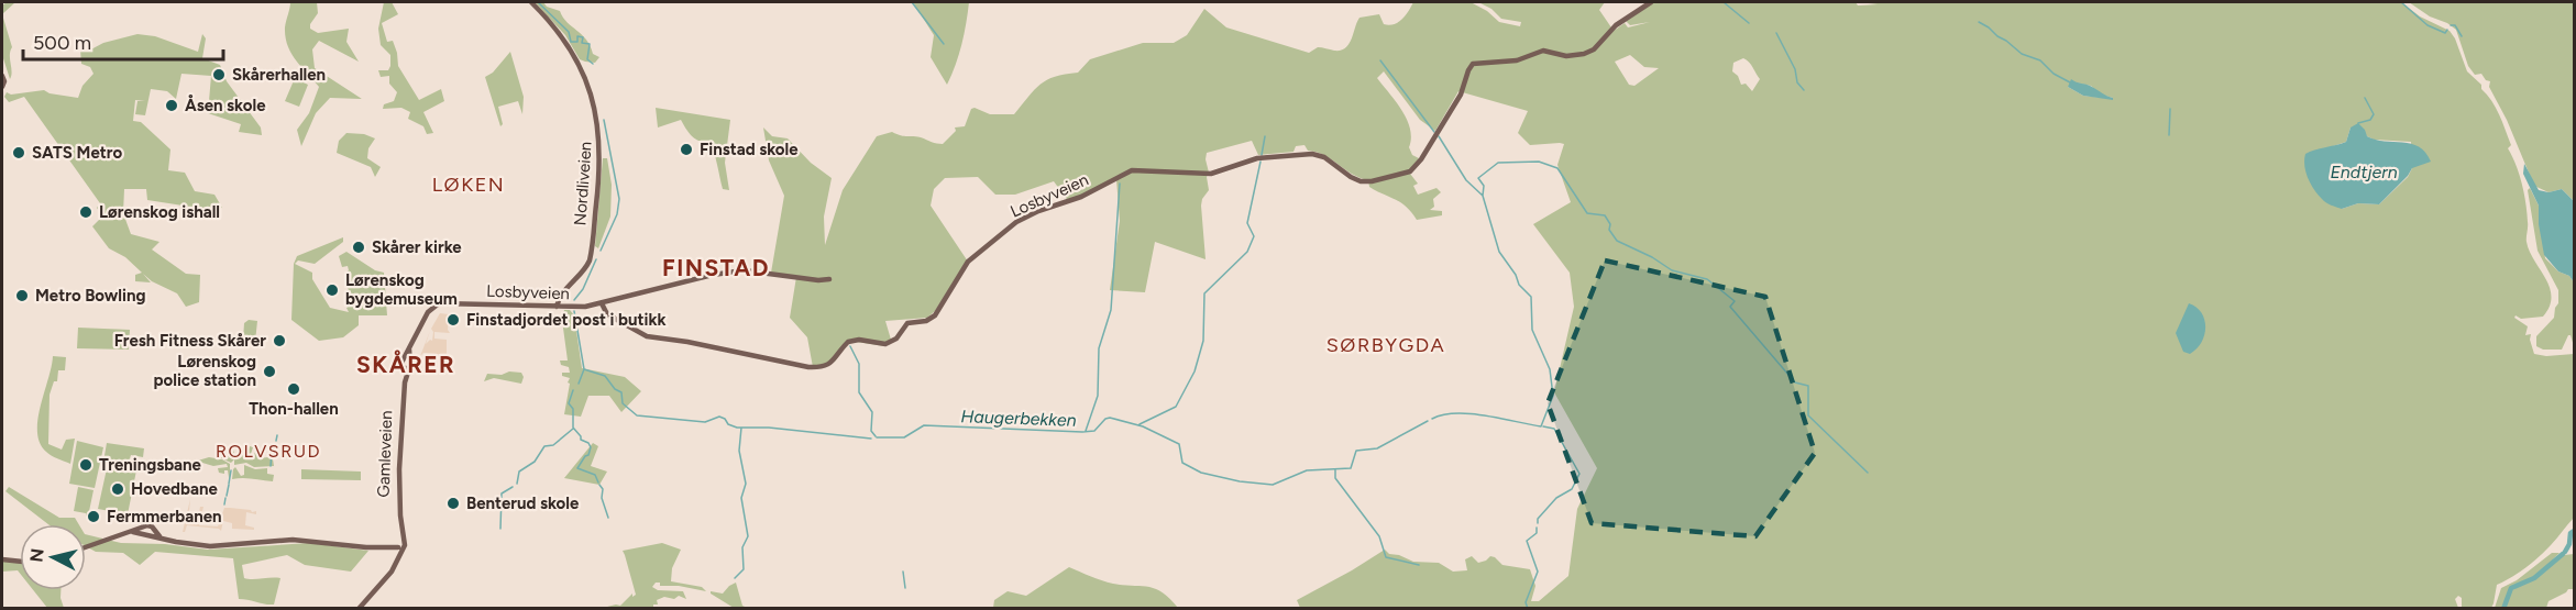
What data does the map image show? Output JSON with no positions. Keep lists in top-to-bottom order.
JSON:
{
  "streets": {
    "main road": ["Nordliveien", "Losbyveien", "Gamleveien"]
  },
  "crossings": [
    ["Nordliveien", "Losbyveien"],
    ["Losbyveien", "Gamleveien"]
  ],
  "districts": [
    "LØKEN",
    "FINSTAD",
    "SØRBYGDA",
    "SKÅRER",
    "ROLVSRUD"
  ],
  "water": ["Endtjern", "Haugerbekken"],
  "places": [
    "Skårerhallen",
    "Åsen skole",
    "Finstad skole",
    "SATS Metro",
    "Lørenskog ishall",
    "Skårer kirke",
    "Lørenskog bygdemuseum",
    "Metro Bowling",
    "Finstadjordet post i butikk",
    "Fresh Fitness Skårer",
    "Lørenskog police station",
    "Thon-hallen",
    "Treningsbane",
    "Hovedbane",
    "Benterud skole",
    "Fermmerbanen"
  ],
  "scale_bar": "500 m",
  "north": "left"
}
